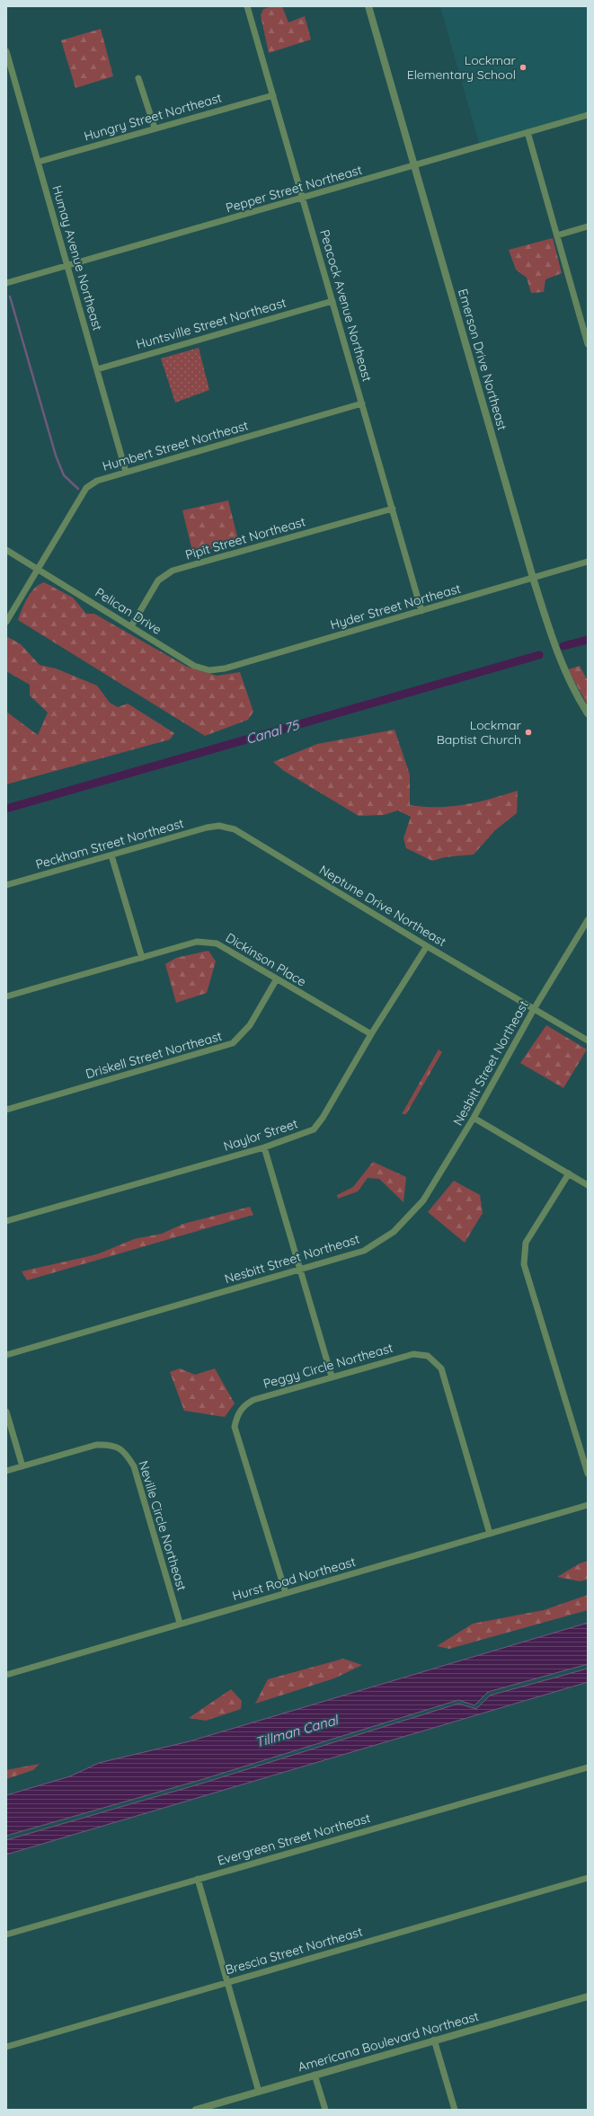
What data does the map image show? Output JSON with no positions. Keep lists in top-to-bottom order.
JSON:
{
  "streets": {
    "street": [
      "Hungry Street Northeast",
      "Pepper Street Northeast",
      "Humay Avenue Northeast",
      "Peacock Avenue Northeast",
      "Huntsville Street Northeast",
      "Emerson Drive Northeast",
      "Humbert Street Northeast",
      "Pipit Street Northeast",
      "Hyder Street Northeast",
      "Pelican Drive",
      "Peckham Street Northeast",
      "Neptune Drive Northeast",
      "Dickinson Place",
      "Driskell Street Northeast",
      "Nesbitt Street Northeast",
      "Naylor Street",
      "Peggy Circle Northeast",
      "Neville Circle Northeast",
      "Hurst Road Northeast",
      "Evergreen Street Northeast",
      "Brescia Street Northeast",
      "Americana Boulevard Northeast"
    ]
  },
  "crossings": [
    ["Hungry Street Northeast", "Humay Avenue Northeast"],
    ["Hungry Street Northeast", "Peacock Avenue Northeast"],
    ["Pepper Street Northeast", "Humay Avenue Northeast"],
    ["Pepper Street Northeast", "Peacock Avenue Northeast"],
    ["Pepper Street Northeast", "Emerson Drive Northeast"],
    ["Humay Avenue Northeast", "Huntsville Street Northeast"],
    ["Humay Avenue Northeast", "Humbert Street Northeast"],
    ["Peacock Avenue Northeast", "Huntsville Street Northeast"],
    ["Peacock Avenue Northeast", "Humbert Street Northeast"],
    ["Peacock Avenue Northeast", "Pipit Street Northeast"],
    ["Peacock Avenue Northeast", "Hyder Street Northeast"],
    ["Emerson Drive Northeast", "Hyder Street Northeast"],
    ["Humbert Street Northeast", "Pelican Drive"],
    ["Pipit Street Northeast", "Pelican Drive"],
    ["Hyder Street Northeast", "Pelican Drive"],
    ["Peckham Street Northeast", "Neptune Drive Northeast"],
    ["Neptune Drive Northeast", "Nesbitt Street Northeast"],
    ["Neptune Drive Northeast", "Naylor Street"],
    ["Dickinson Place", "Driskell Street Northeast"],
    ["Dickinson Place", "Naylor Street"],
    ["Peggy Circle Northeast", "Hurst Road Northeast"],
    ["Neville Circle Northeast", "Hurst Road Northeast"]
  ],
  "water": ["Canal 75", "Tillman Canal"],
  "places": ["Lockmar Elementary School", "Lockmar Baptist Church"]
}
